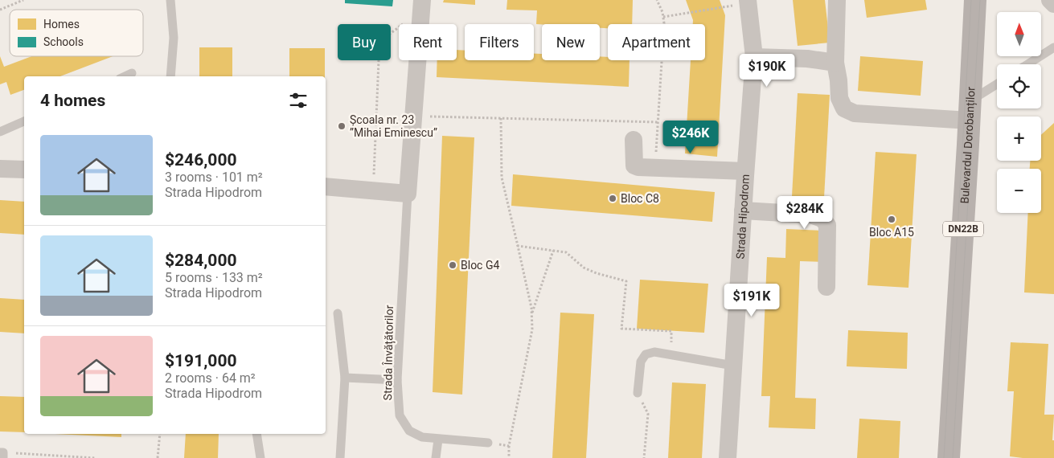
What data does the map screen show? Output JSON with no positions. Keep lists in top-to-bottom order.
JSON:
{
  "streets": {
    "main road": ["Bulevardul Dorobanților", "DN22B"],
    "street": ["Strada Hipodrom"],
    "lane": ["Strada Învățătorilor"]
  },
  "places": [
    "Școala nr. 23 ”Mihai Eminescu”",
    "Bloc C8",
    "Bloc A15",
    "Bloc G4"
  ],
  "legend": ["Homes", "Schools"],
  "north": "top",
  "page": {
    "map_buttons": ["+", "−"],
    "chip": [
      "Buy",
      "Rent",
      "Filters",
      "New",
      "Apartment"
    ],
    "price": [
      "$190K",
      "$246K",
      "$284K",
      "$191K"
    ],
    "heading": "4 homes",
    "list": [
      {
        "name": "$246,000",
        "note": "3 rooms · 101 m² · Strada Hipodrom"
      },
      {
        "name": "$284,000",
        "note": "5 rooms · 133 m² · Strada Hipodrom"
      },
      {
        "name": "$191,000",
        "note": "2 rooms · 64 m² · Strada Hipodrom"
      }
    ]
  }
}
